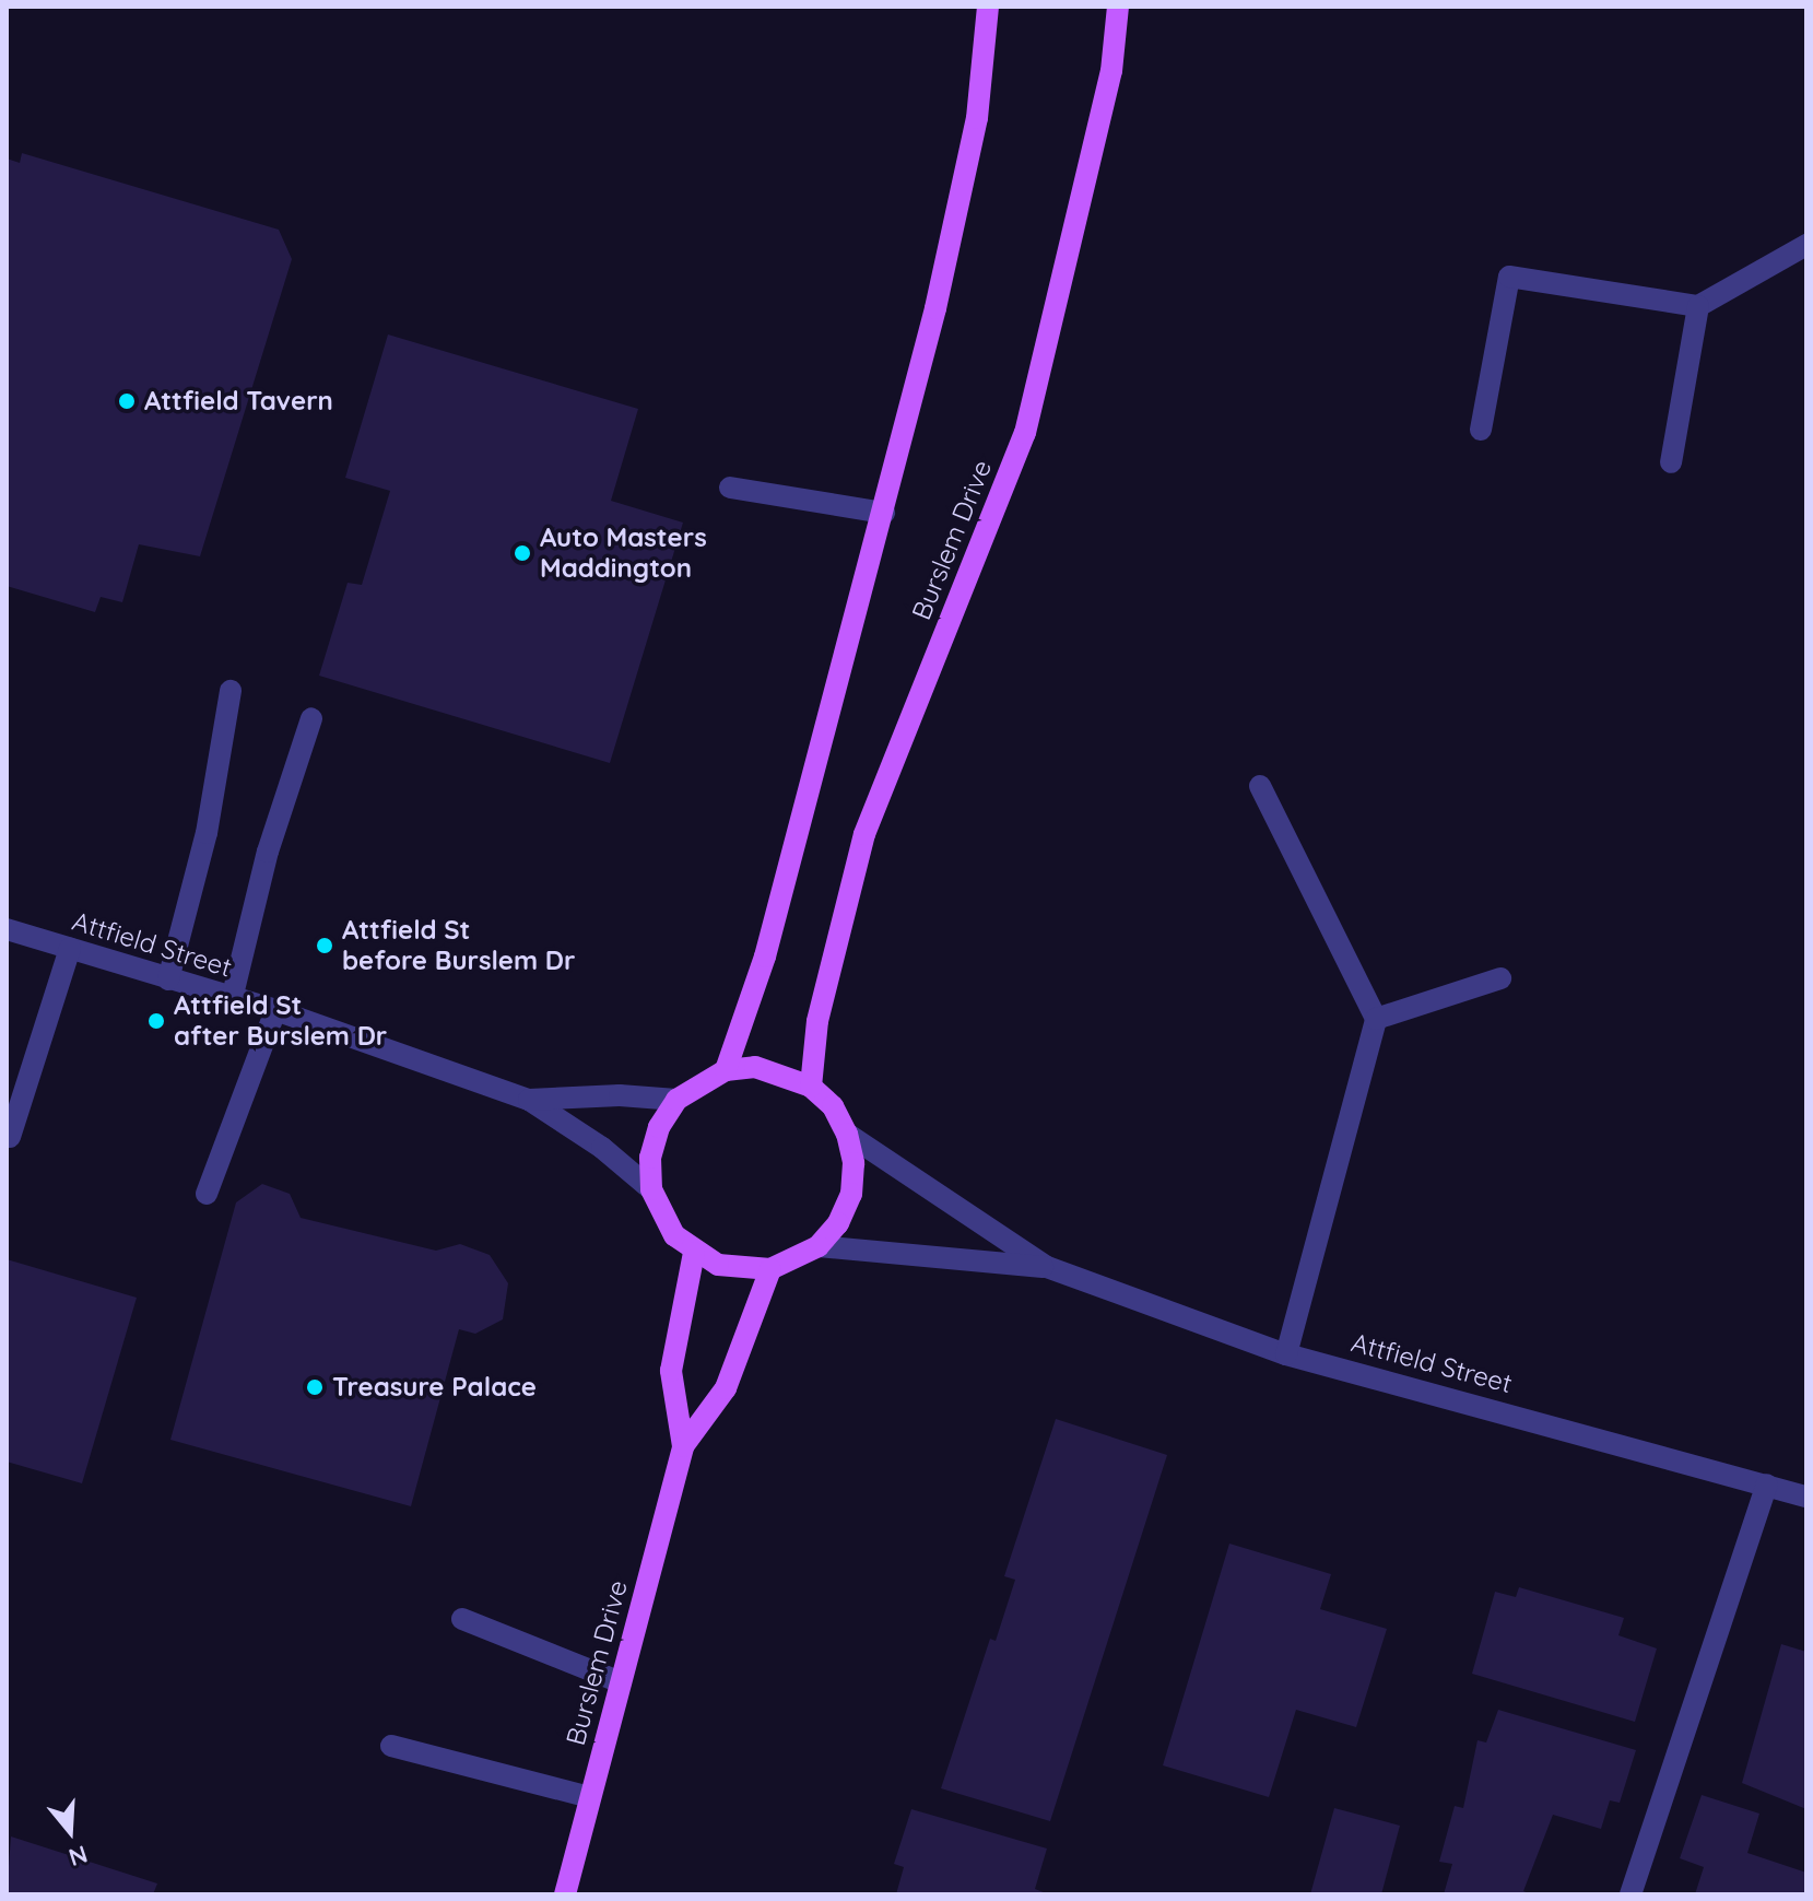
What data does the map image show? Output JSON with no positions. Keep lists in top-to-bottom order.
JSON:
{
  "streets": {
    "main road": ["Burslem Drive"],
    "street": ["Attfield Street"]
  },
  "crossings": [
    ["Burslem Drive", "Attfield Street"]
  ],
  "places": [
    "Attfield Tavern",
    "Auto Masters Maddington",
    "Attfield St before Burslem Dr",
    "Attfield St after Burslem Dr",
    "Treasure Palace"
  ],
  "north": "bottom"
}
